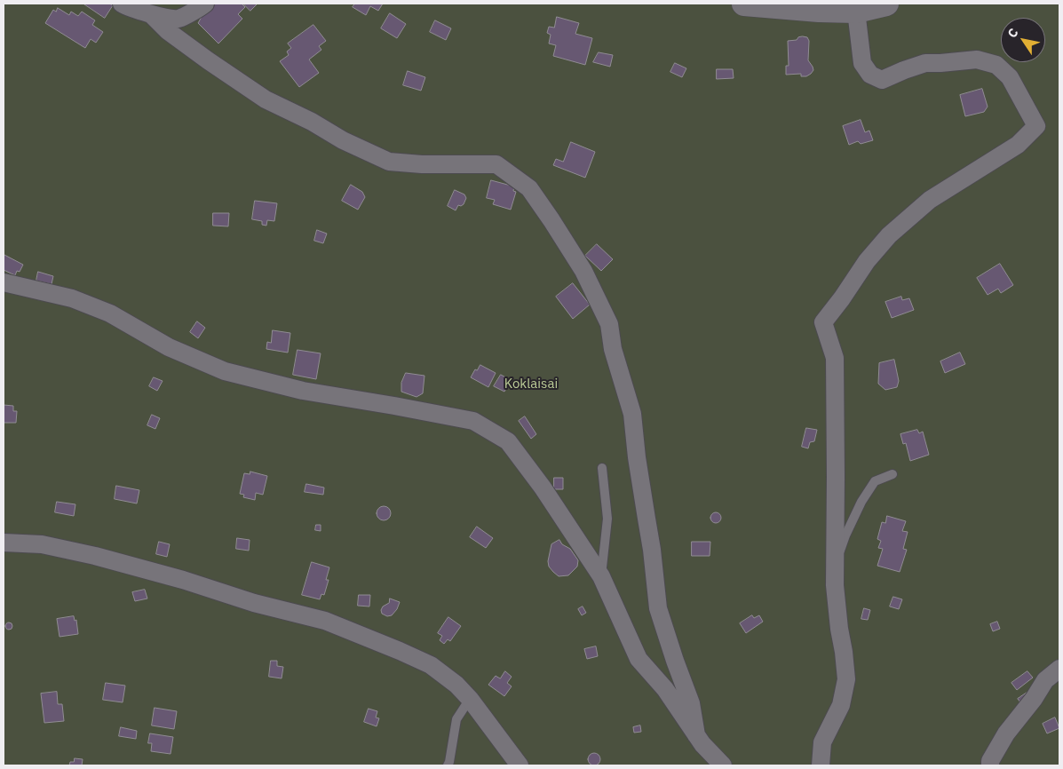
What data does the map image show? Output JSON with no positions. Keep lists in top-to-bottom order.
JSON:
{
  "parks": ["Koklaisai"],
  "north": "top left"
}
